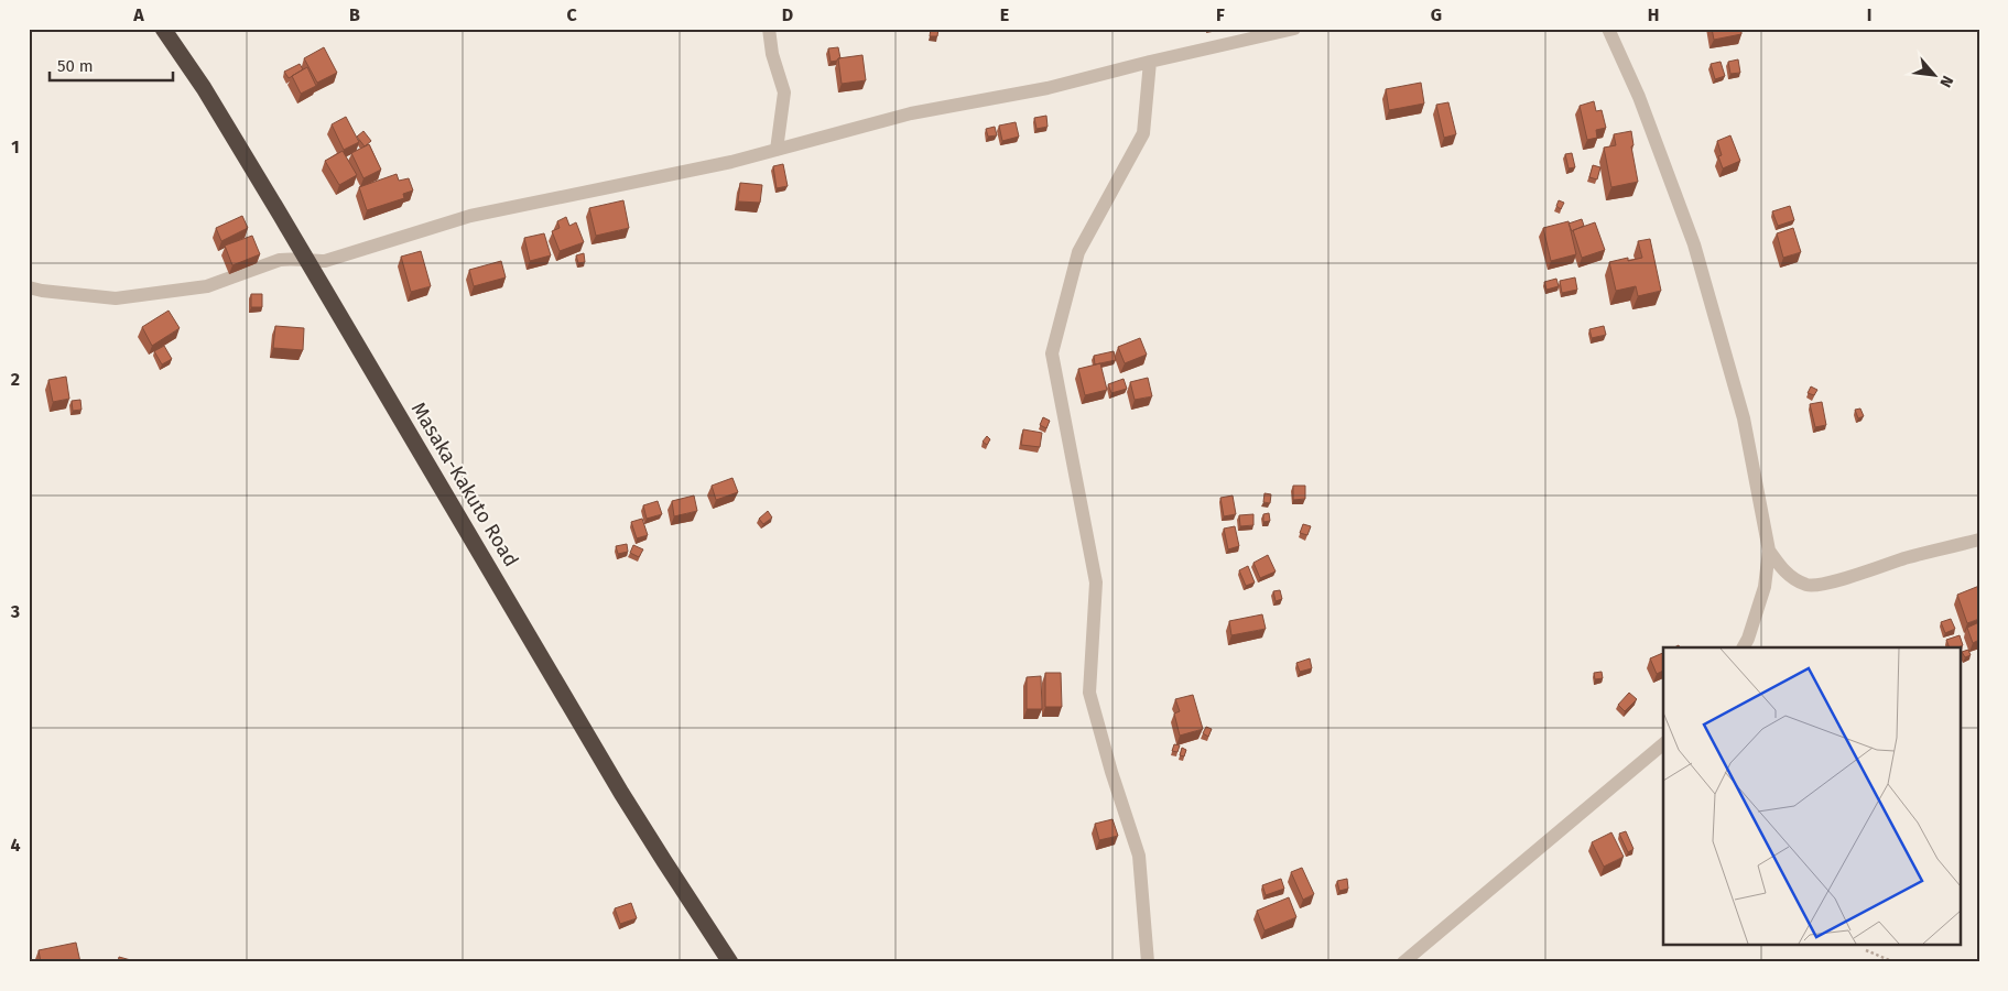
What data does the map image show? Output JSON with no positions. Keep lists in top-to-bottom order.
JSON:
{
  "streets": {
    "highway": ["Masaka-Kakuto Road"]
  },
  "scale_bar": "50 m",
  "north": "bottom right",
  "grid": {
    "columns": [
      "A",
      "B",
      "C",
      "D",
      "E",
      "F",
      "G",
      "H",
      "I"
    ],
    "rows": [
      "1",
      "2",
      "3",
      "4"
    ]
  }
}
